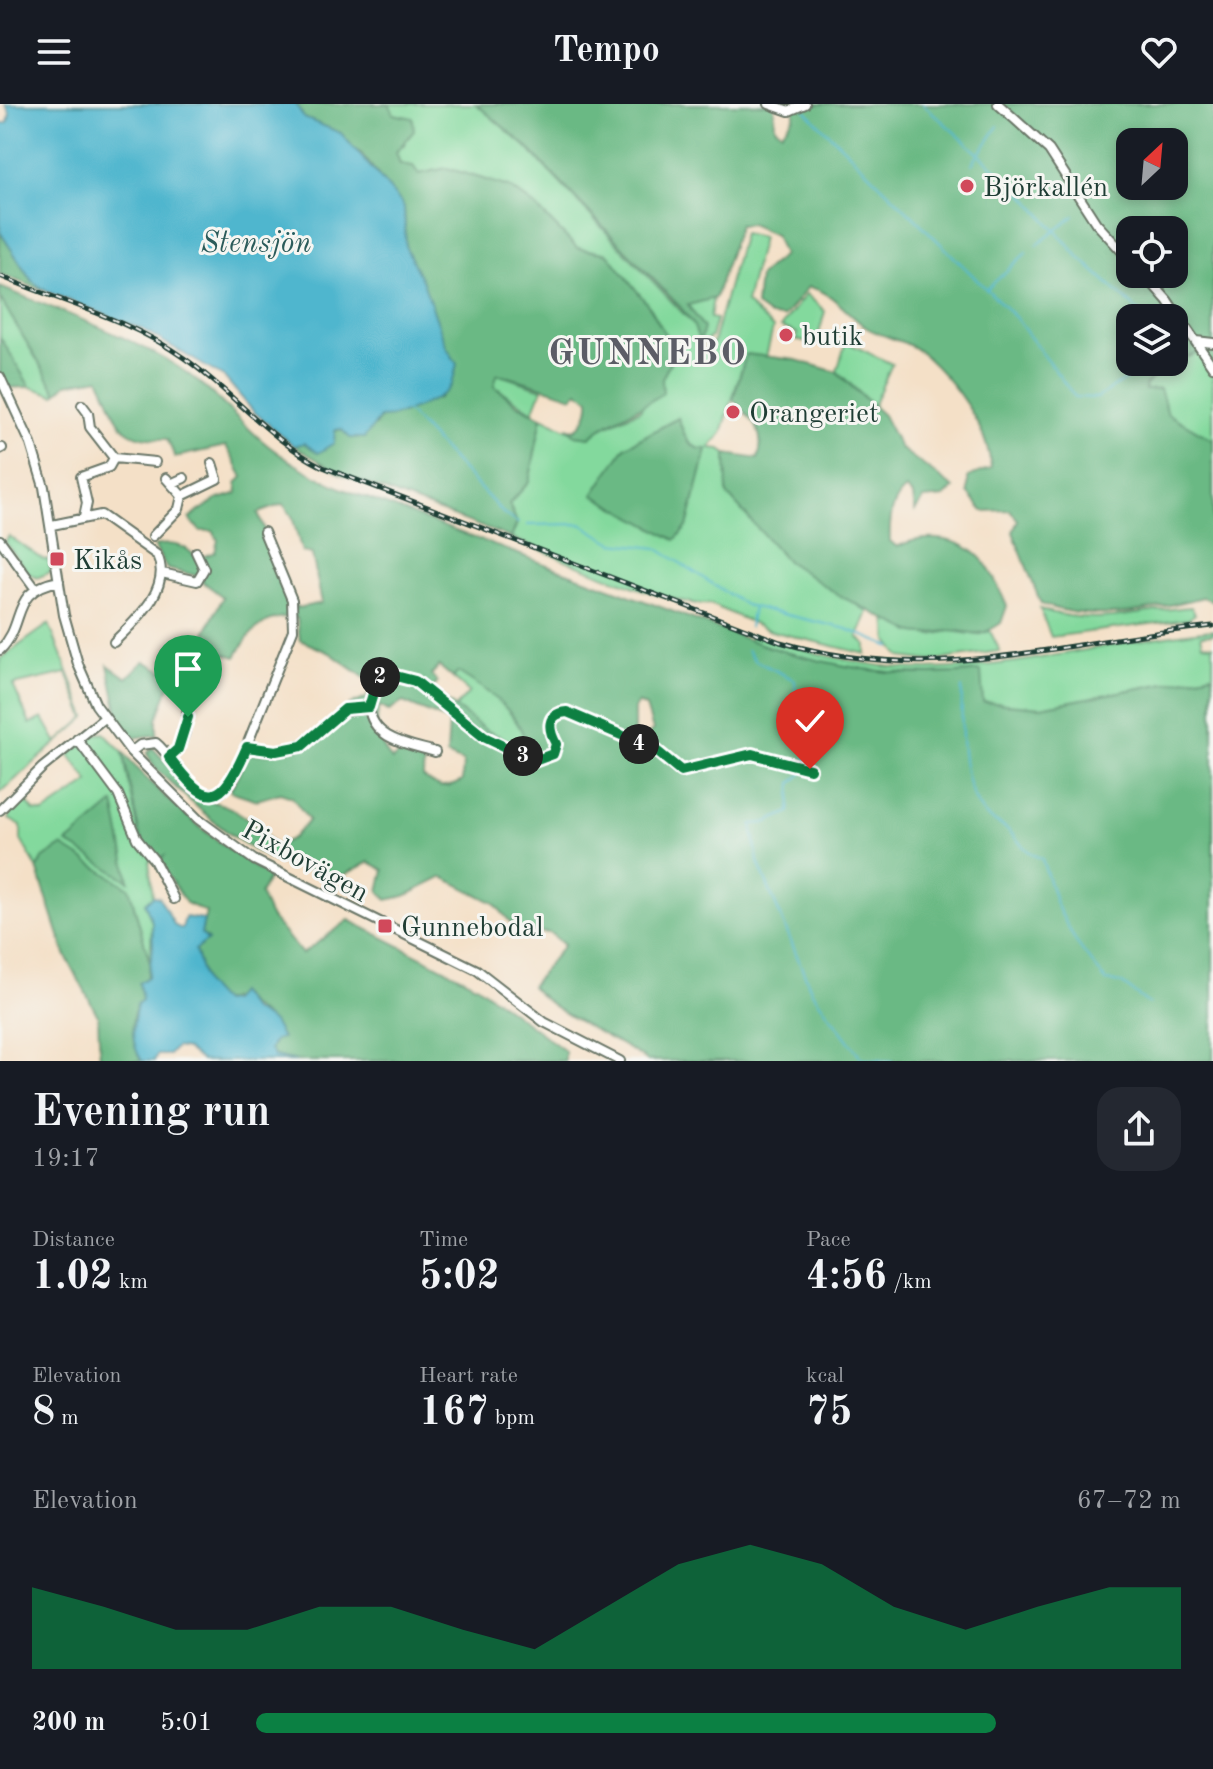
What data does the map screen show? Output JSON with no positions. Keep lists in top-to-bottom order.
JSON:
{
  "streets": {
    "street": ["Pixbovägen"]
  },
  "districts": ["GUNNEBO"],
  "water": ["Stensjön"],
  "places": {
    "other": ["Björkallén", "butik", "Orangeriet"],
    "transit": ["Kikås", "Gunnebodal"]
  },
  "north": "top right",
  "page": {
    "header": "Tempo",
    "pins": ["2", "4", "3"],
    "heading": ["Evening run", "19:17"],
    "stats": [
      ["Distance", "1.02 km"],
      ["Time", "5:02"],
      ["Pace", "4:56 /km"],
      ["Elevation", "8 m"],
      ["Heart rate", "167 bpm"],
      ["kcal", "75"]
    ],
    "chart": ["Elevation", "67–72 m"],
    "list": [
      {
        "name": "200 m",
        "note": "5:01"
      }
    ]
  }
}
